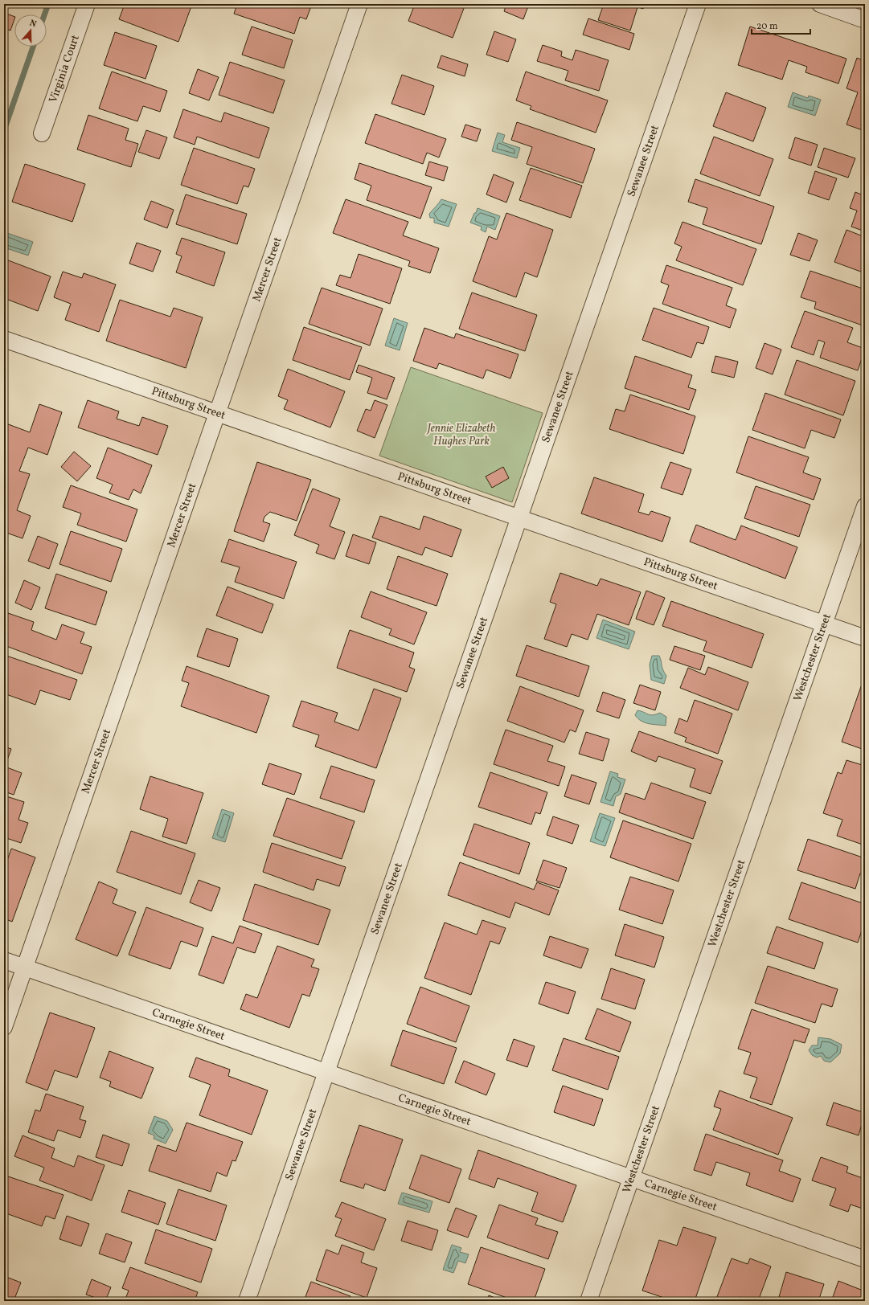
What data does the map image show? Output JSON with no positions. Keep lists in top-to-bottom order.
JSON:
{
  "streets": {
    "street": [
      "Virginia Court",
      "Sewanee Street",
      "Mercer Street",
      "Pittsburg Street",
      "Westchester Street",
      "Carnegie Street"
    ]
  },
  "crossings": [
    ["Sewanee Street", "Pittsburg Street"],
    ["Sewanee Street", "Carnegie Street"],
    ["Mercer Street", "Pittsburg Street"],
    ["Mercer Street", "Carnegie Street"],
    ["Pittsburg Street", "Westchester Street"],
    ["Westchester Street", "Carnegie Street"]
  ],
  "parks": ["Jennie Elizabeth Hughes Park"],
  "scale_bar": "20 m",
  "north": "top"
}
